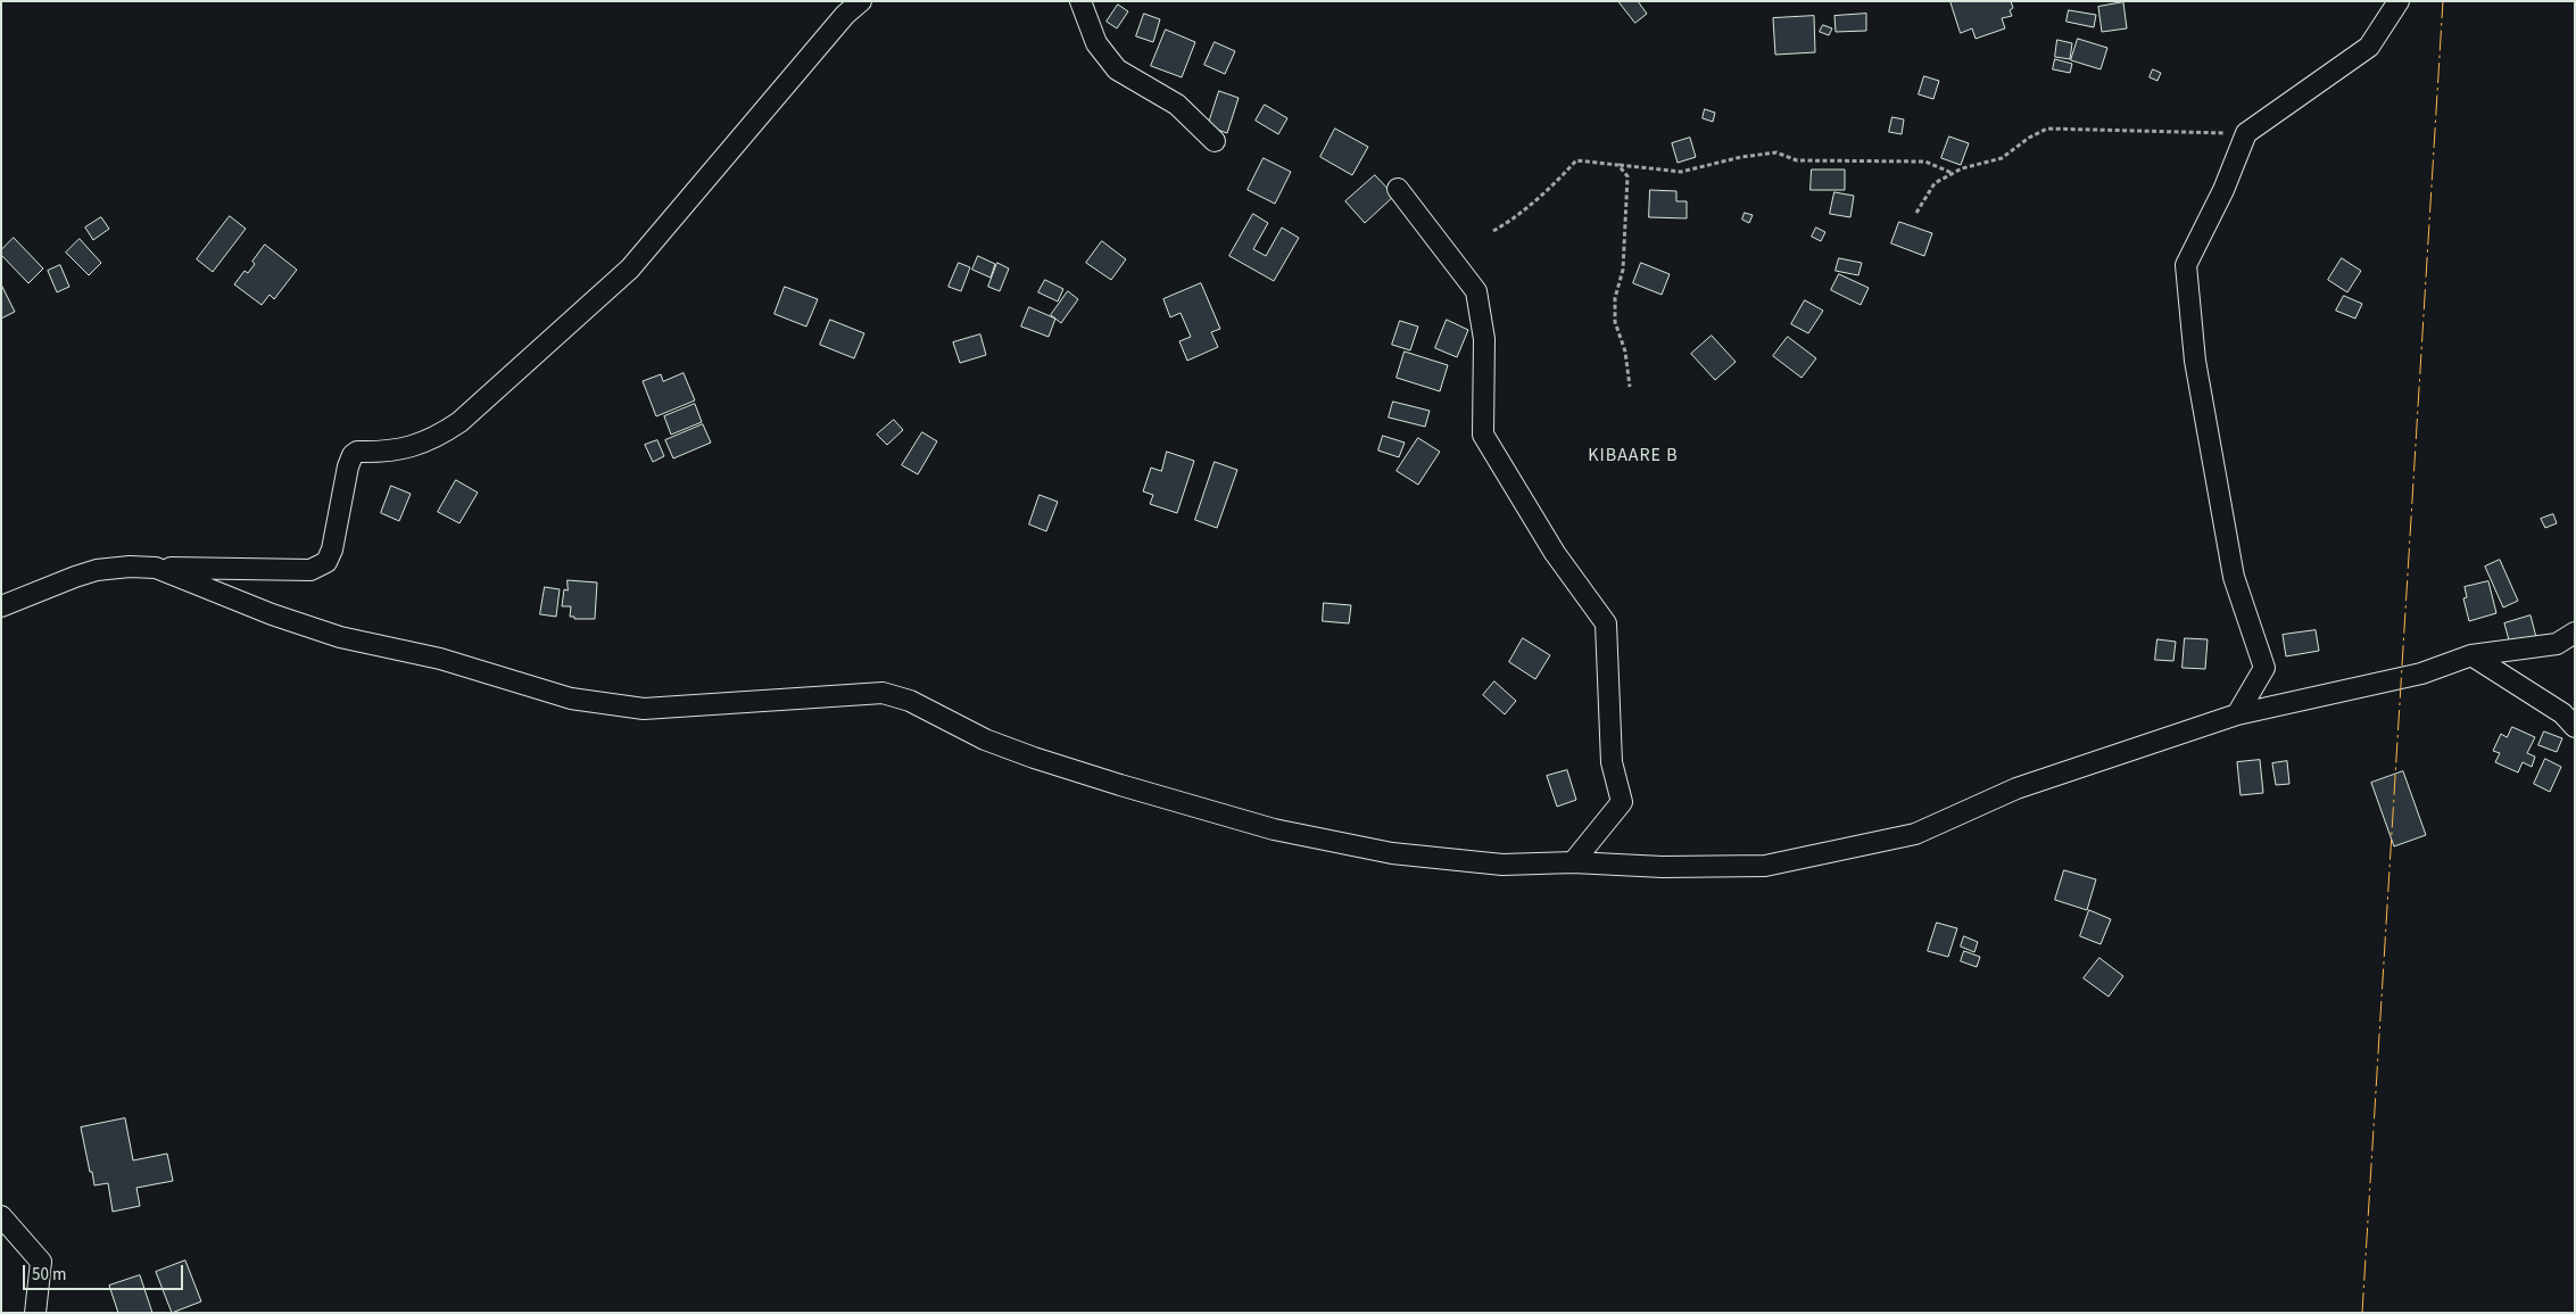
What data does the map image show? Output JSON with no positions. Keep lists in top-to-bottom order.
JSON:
{
  "districts": ["KIBAARE B"],
  "scale_bar": "50 m"
}
